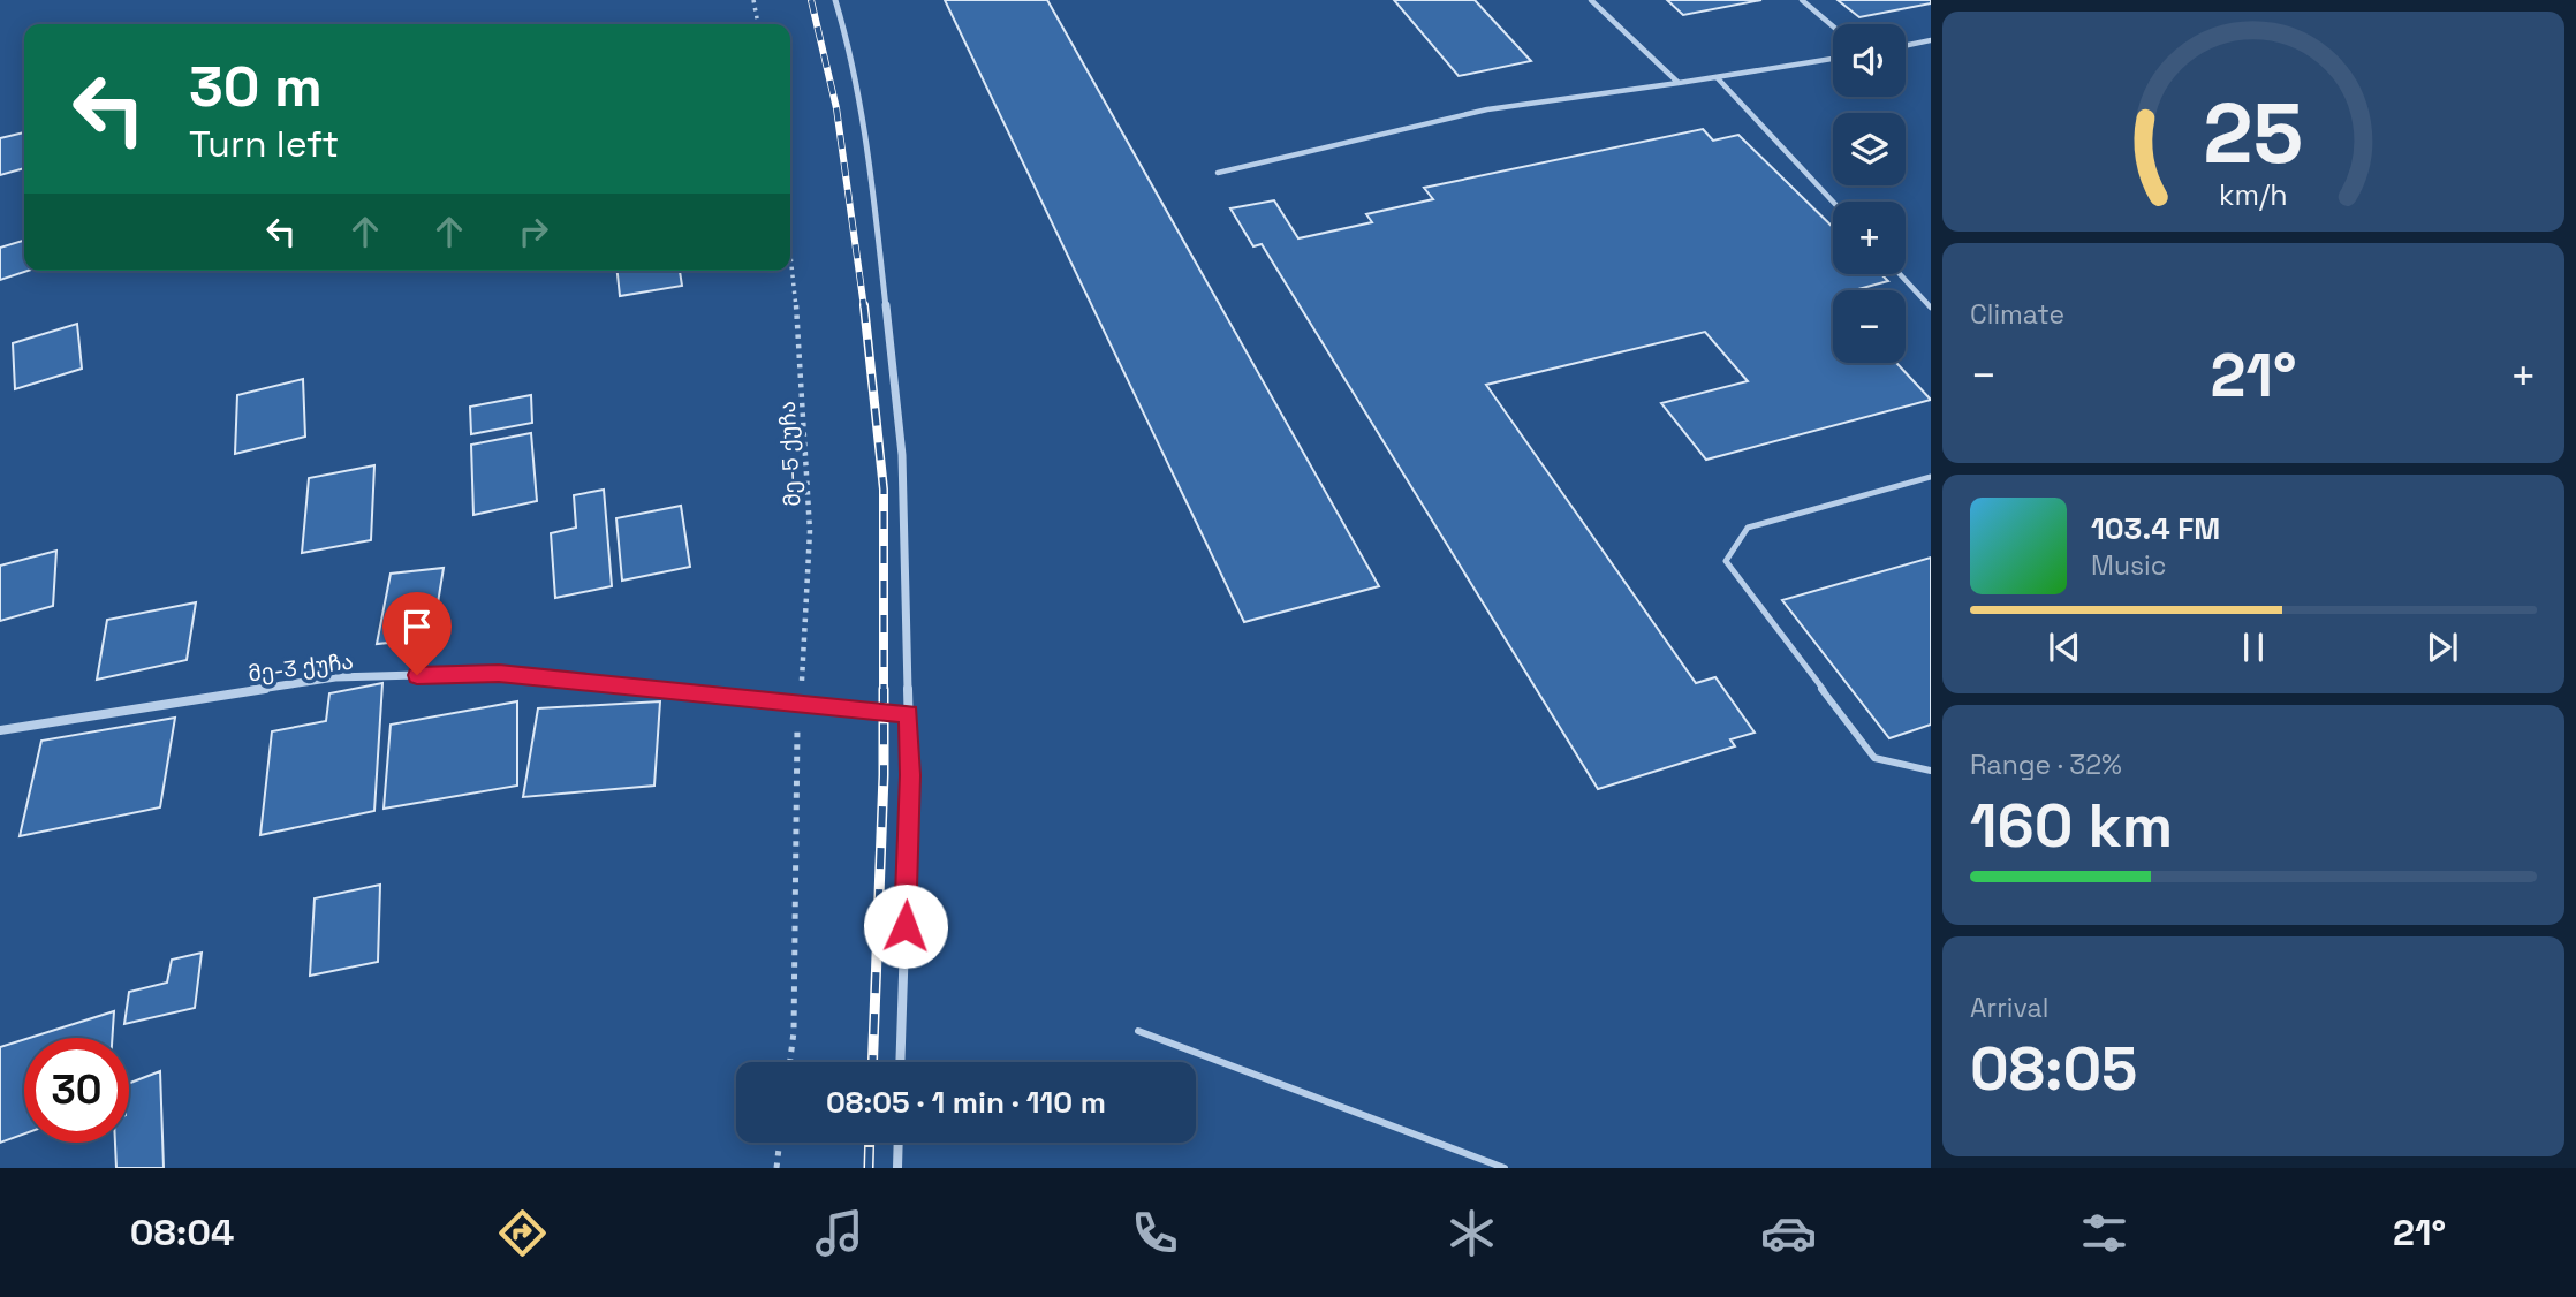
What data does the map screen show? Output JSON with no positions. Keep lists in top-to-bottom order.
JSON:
{
  "streets": {
    "street": ["მე-3 ქუჩა"],
    "path": ["მე-5 ქუჩა"]
  },
  "crossings": [
    ["მე-5 ქუჩა", "მე-3 ქუჩა"]
  ],
  "page": {
    "map_buttons": ["+", "−"],
    "turn": ["30 m", "Turn left"],
    "tile": [
      "Climate",
      ["Range · 32%", "160 km"],
      ["Arrival", "08:05"]
    ],
    "heat": ["−", "21°", "+"],
    "song": ["103.4 FM", "Music"],
    "limit": "30",
    "trip": "08:05 · 1 min · 110 m",
    "tabs": ["08:04", "21°"],
    "gauge": ["25", "km/h"]
  }
}
